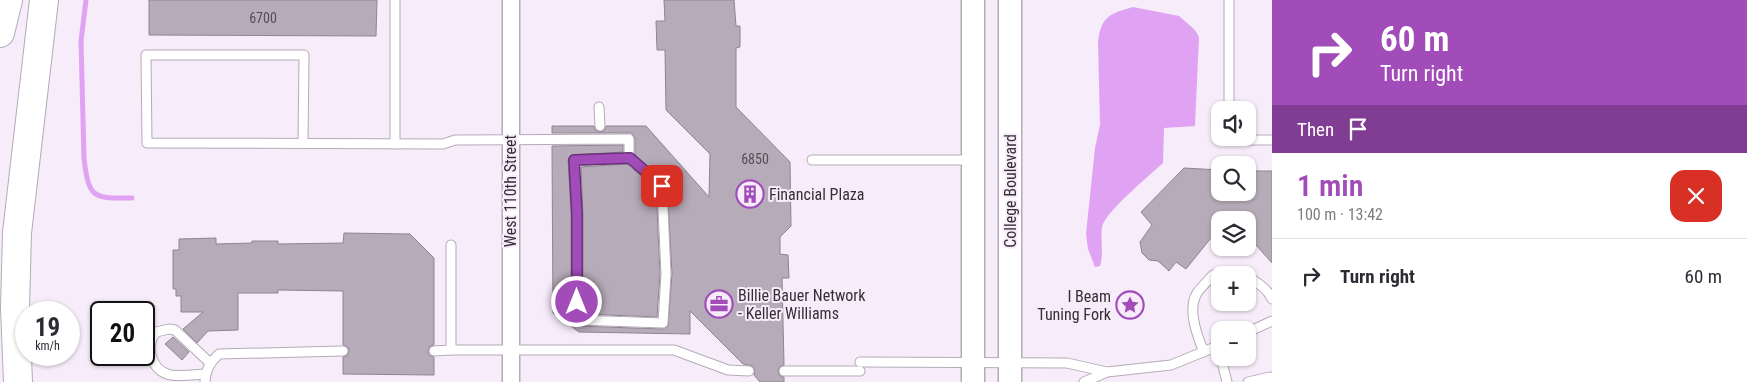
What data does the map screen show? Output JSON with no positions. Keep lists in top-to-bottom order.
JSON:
{
  "streets": {
    "main road": ["College Boulevard"],
    "street": ["West 110th Street"]
  },
  "places": {
    "building": ["Financial Plaza"],
    "office": ["Billie Bauer Network - Keller Williams"],
    "place": ["I Beam Tuning Fork"]
  },
  "house_numbers": ["6700", "6850"],
  "page": {
    "turn": ["60 m", "Turn right"],
    "map_buttons": ["+", "−"],
    "then": "Then",
    "heading": ["1 min", "100 m · 13:42"],
    "list": [
      {
        "name": "Turn right",
        "value": "60 m"
      }
    ],
    "speed": "19 km/h",
    "limit": "20"
  }
}
